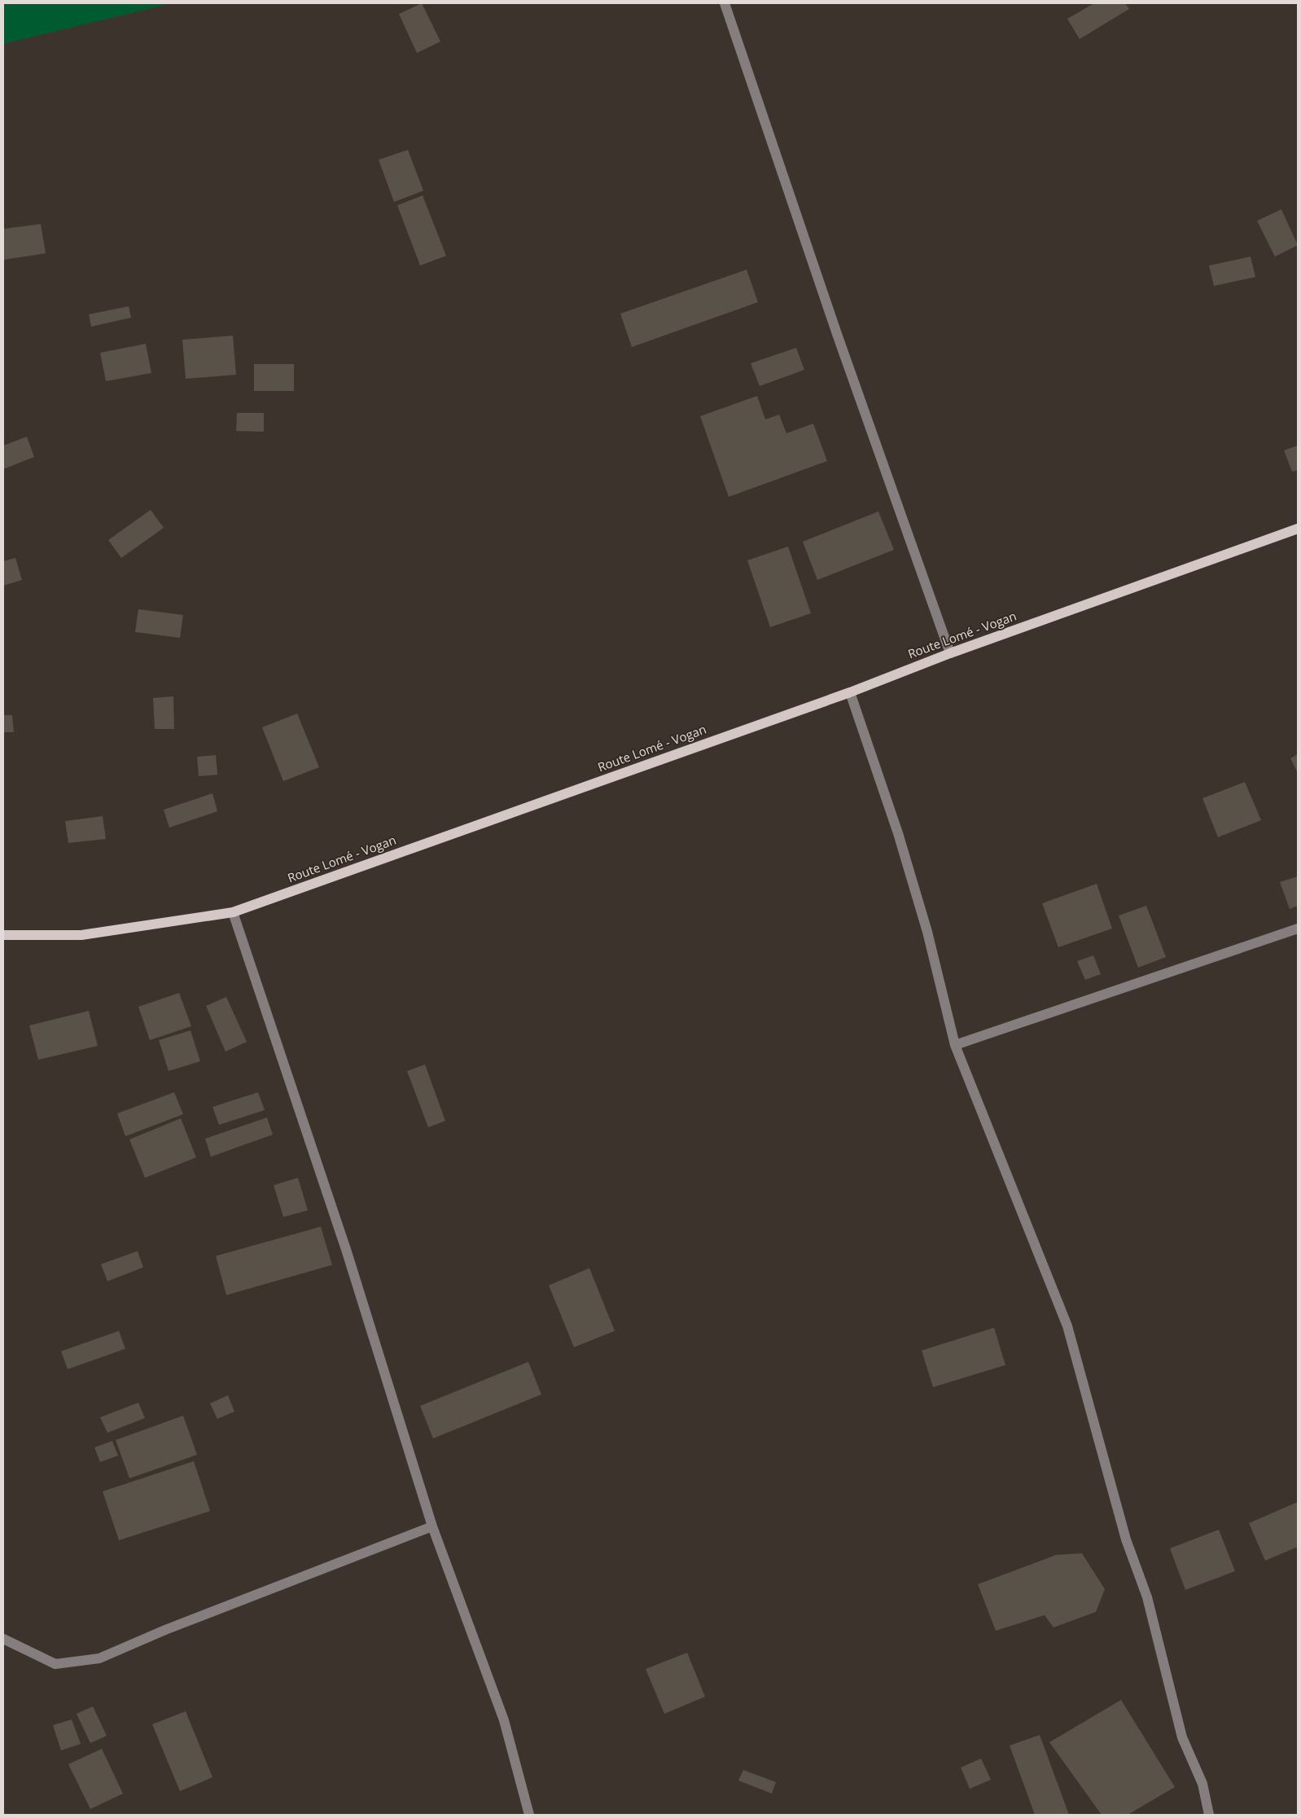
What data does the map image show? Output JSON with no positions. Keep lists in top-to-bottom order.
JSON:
{
  "streets": {
    "main road": ["Route Lomé - Vogan"]
  }
}
